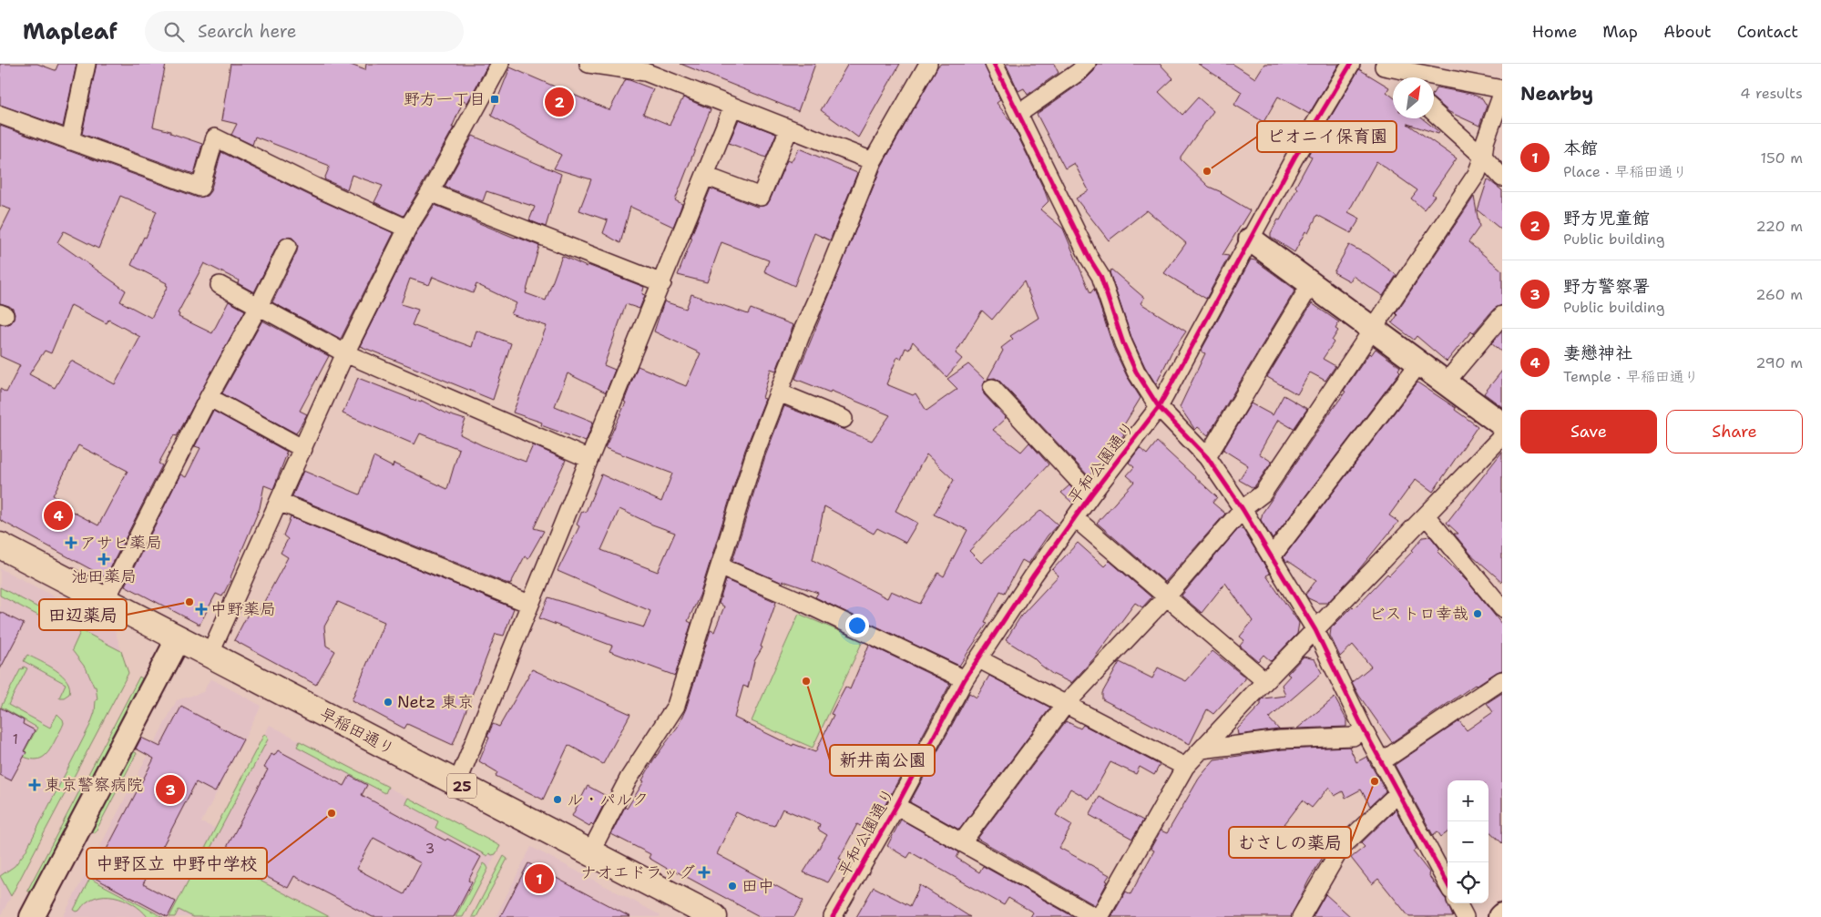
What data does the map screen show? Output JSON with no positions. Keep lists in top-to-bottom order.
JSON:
{
  "streets": {
    "main road": ["早稲田通り", "25"],
    "street": ["平和公園通り"]
  },
  "places": {
    "transit": ["野方一丁目"],
    "other": [
      "ピオニイ保育園",
      "田辺薬局",
      "ビストロ幸哉",
      "新井南公園",
      "Netz 東京",
      "むさしの薬局",
      "ル・パルク",
      "中野区立 中野中学校",
      "田中"
    ],
    "health": [
      "アサヒ薬局",
      "池田薬局",
      "中野薬局",
      "東京警察病院",
      "ナオエドラッグ"
    ]
  },
  "house_numbers": ["1", "3"],
  "north": "top right",
  "page": {
    "header": "Mapleaf",
    "search": "Search here",
    "nav": [
      "Home",
      "Map",
      "About",
      "Contact"
    ],
    "heading": ["Nearby", "4 results"],
    "pins": [
      "2",
      "4",
      "3",
      "1"
    ],
    "list": [
      {
        "mark": "1",
        "name": "本館",
        "note": "Place · 早稲田通り",
        "value": "150 m"
      },
      {
        "mark": "2",
        "name": "野方児童館",
        "note": "Public building",
        "value": "220 m"
      },
      {
        "mark": "3",
        "name": "野方警察署",
        "note": "Public building",
        "value": "260 m"
      },
      {
        "mark": "4",
        "name": "妻戀神社",
        "note": "Temple · 早稲田通り",
        "value": "290 m"
      }
    ],
    "buttons": ["Save", "Share"],
    "map_buttons": ["+", "−"]
  }
}
